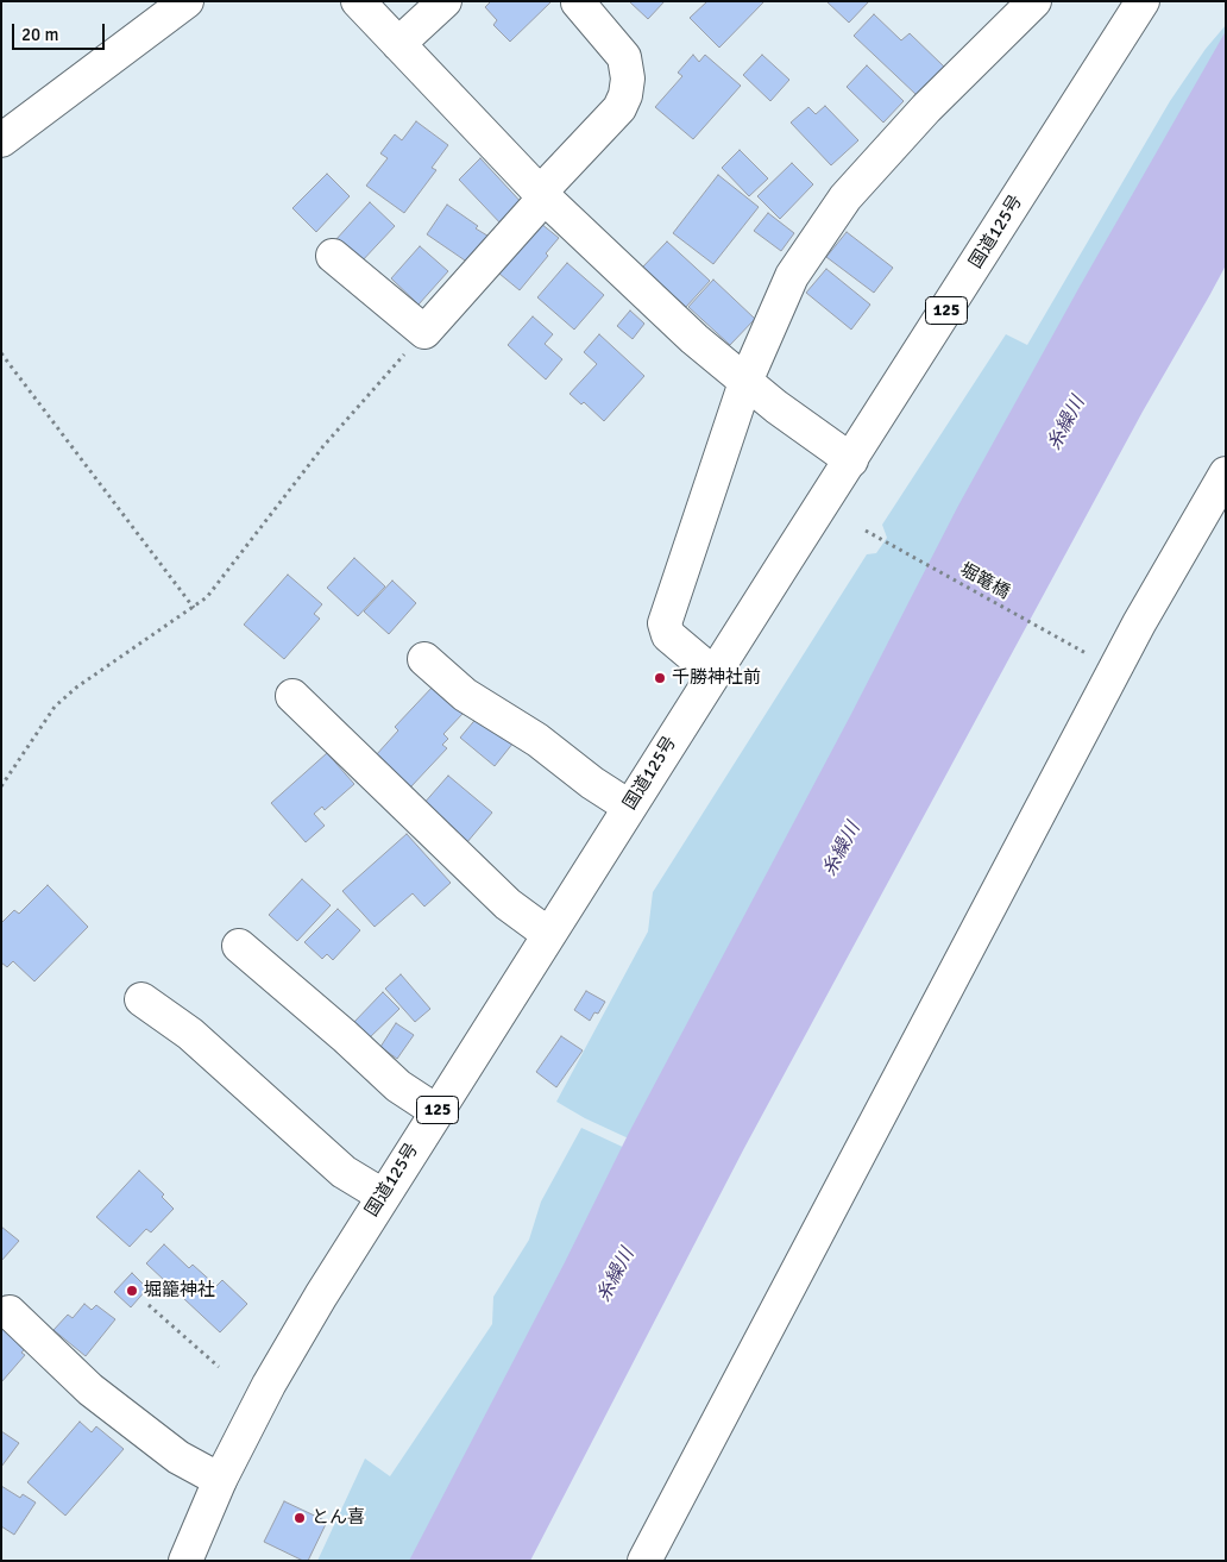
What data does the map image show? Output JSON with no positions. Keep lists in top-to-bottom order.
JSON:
{
  "streets": {
    "main road": ["国道125号", "125"],
    "path": ["堀篭橋"]
  },
  "water": ["糸繰川"],
  "places": ["千勝神社前", "堀籠神社", "とん喜"],
  "scale_bar": "20 m"
}
